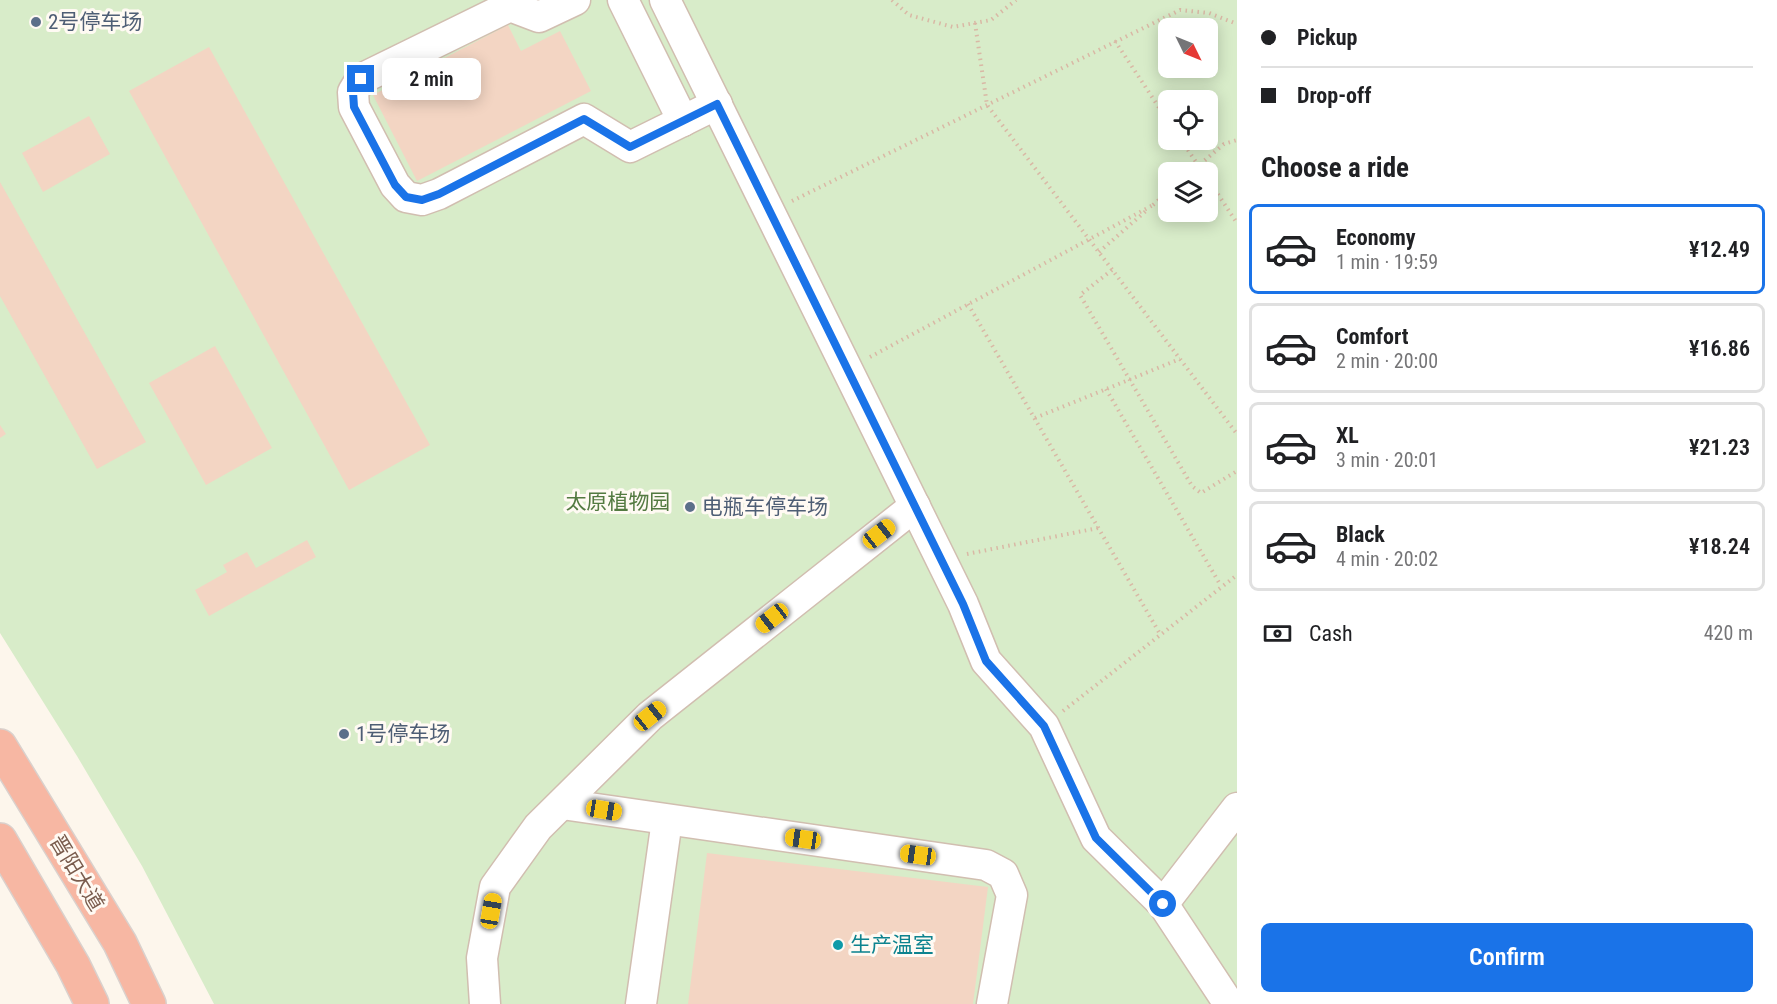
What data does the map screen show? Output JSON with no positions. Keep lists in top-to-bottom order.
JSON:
{
  "streets": {
    "highway": ["晋阳大道"]
  },
  "parks": ["太原植物园"],
  "places": [
    "2号停车场",
    "电瓶车停车场",
    "1号停车场",
    "生产温室"
  ],
  "north": "bottom right",
  "page": {
    "banner": ["Pickup", "Drop-off"],
    "bubble": "2 min",
    "heading": "Choose a ride",
    "list": [
      {
        "name": "Economy",
        "note": "1 min · 19:59",
        "value": "¥12.49"
      },
      {
        "name": "Comfort",
        "note": "2 min · 20:00",
        "value": "¥16.86"
      },
      {
        "name": "XL",
        "note": "3 min · 20:01",
        "value": "¥21.23"
      },
      {
        "name": "Black",
        "note": "4 min · 20:02",
        "value": "¥18.24"
      }
    ],
    "pay": ["Cash", "420 m"],
    "buttons": "Confirm"
  }
}
